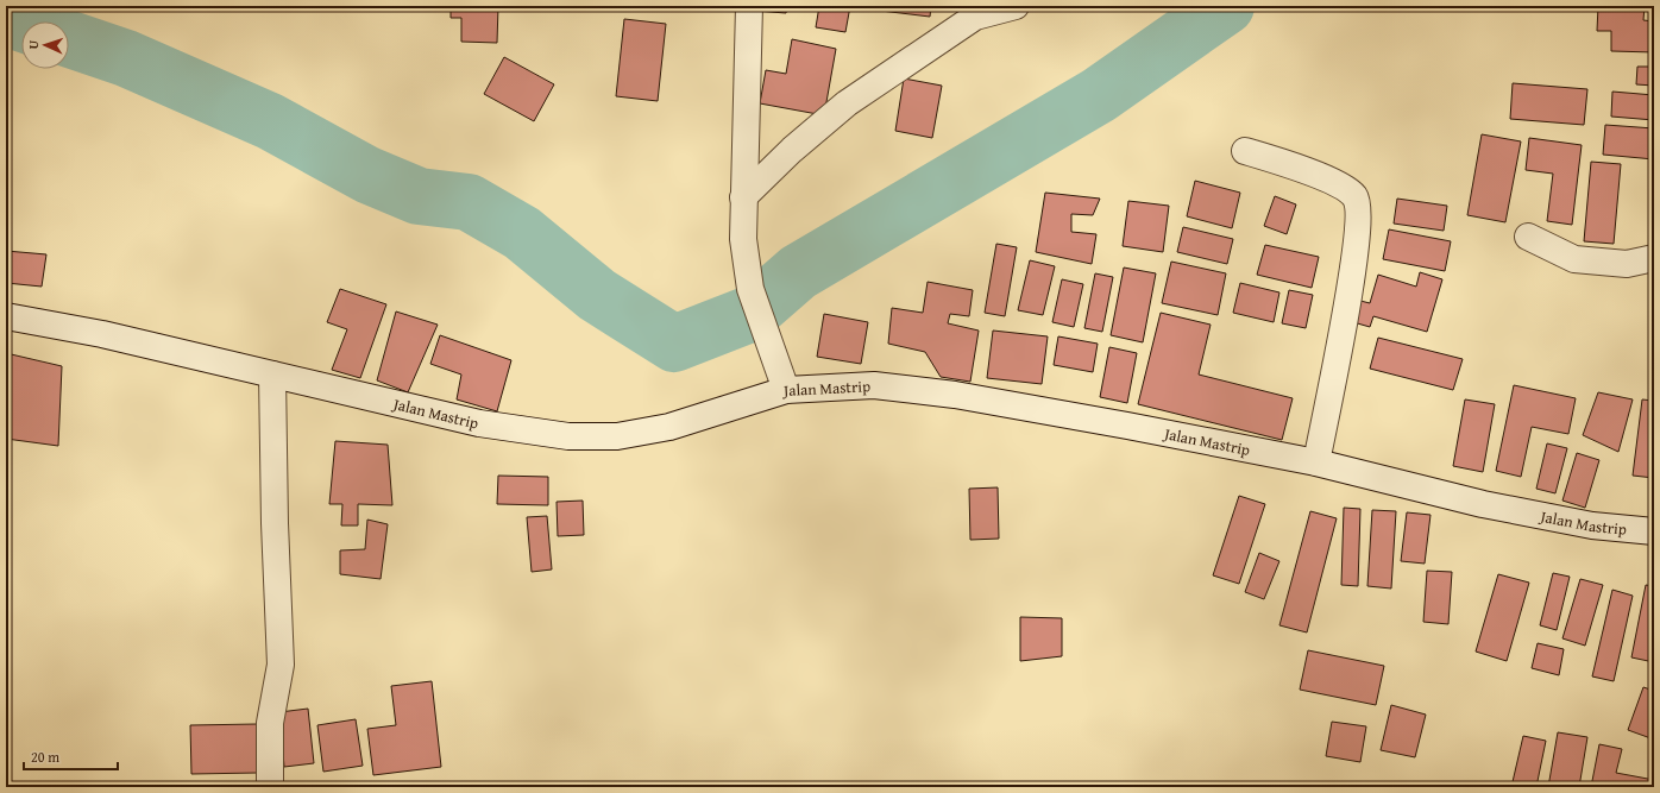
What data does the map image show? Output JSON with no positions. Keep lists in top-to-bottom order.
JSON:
{
  "streets": {
    "street": ["Jalan Mastrip"]
  },
  "scale_bar": "20 m",
  "north": "left"
}
